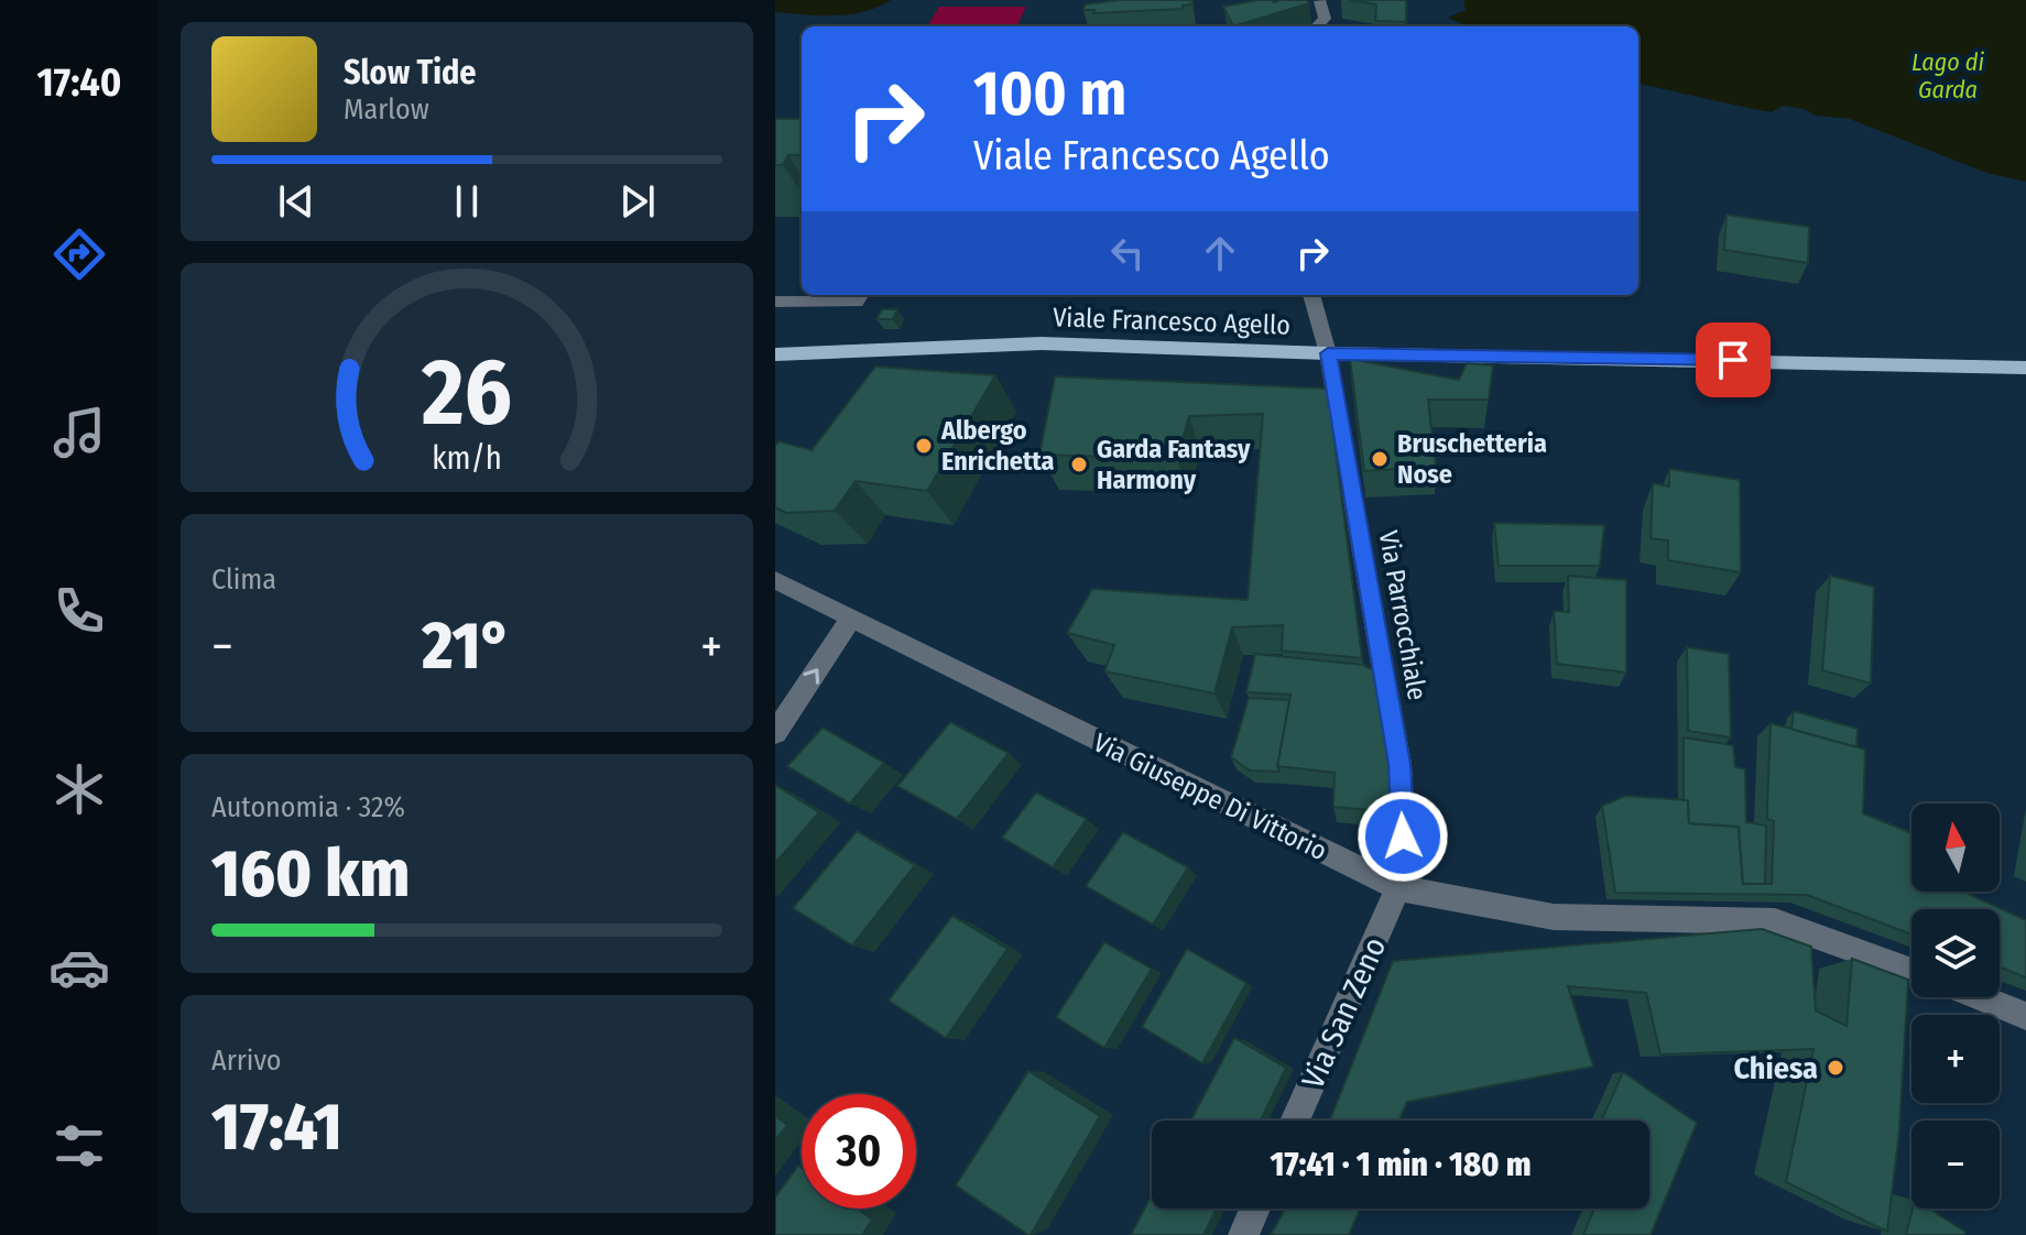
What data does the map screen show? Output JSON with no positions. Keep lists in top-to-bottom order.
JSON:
{
  "streets": {
    "main road": ["Viale Francesco Agello"],
    "street": ["Via Parrocchiale", "Via Giuseppe Di Vittorio", "Via San Zeno"]
  },
  "crossings": [
    ["Viale Francesco Agello", "Via Parrocchiale"],
    ["Via Parrocchiale", "Via Giuseppe Di Vittorio"],
    ["Via Parrocchiale", "Via San Zeno"],
    ["Via Giuseppe Di Vittorio", "Via San Zeno"]
  ],
  "water": ["Lago di Garda"],
  "places": [
    "Albergo Enrichetta",
    "Bruschetteria Nose",
    "Garda Fantasy Harmony",
    "Chiesa"
  ],
  "north": "top",
  "page": {
    "tabs": "17:40",
    "turn": ["100 m", "Viale Francesco Agello"],
    "song": ["Slow Tide", "Marlow"],
    "tile": [
      "Clima",
      ["Autonomia · 32%", "160 km"],
      ["Arrivo", "17:41"]
    ],
    "heat": ["−", "21°", "+"],
    "map_buttons": ["+", "−"],
    "limit": "30",
    "trip": "17:41 · 1 min · 180 m",
    "gauge": ["26", "km/h"]
  }
}
